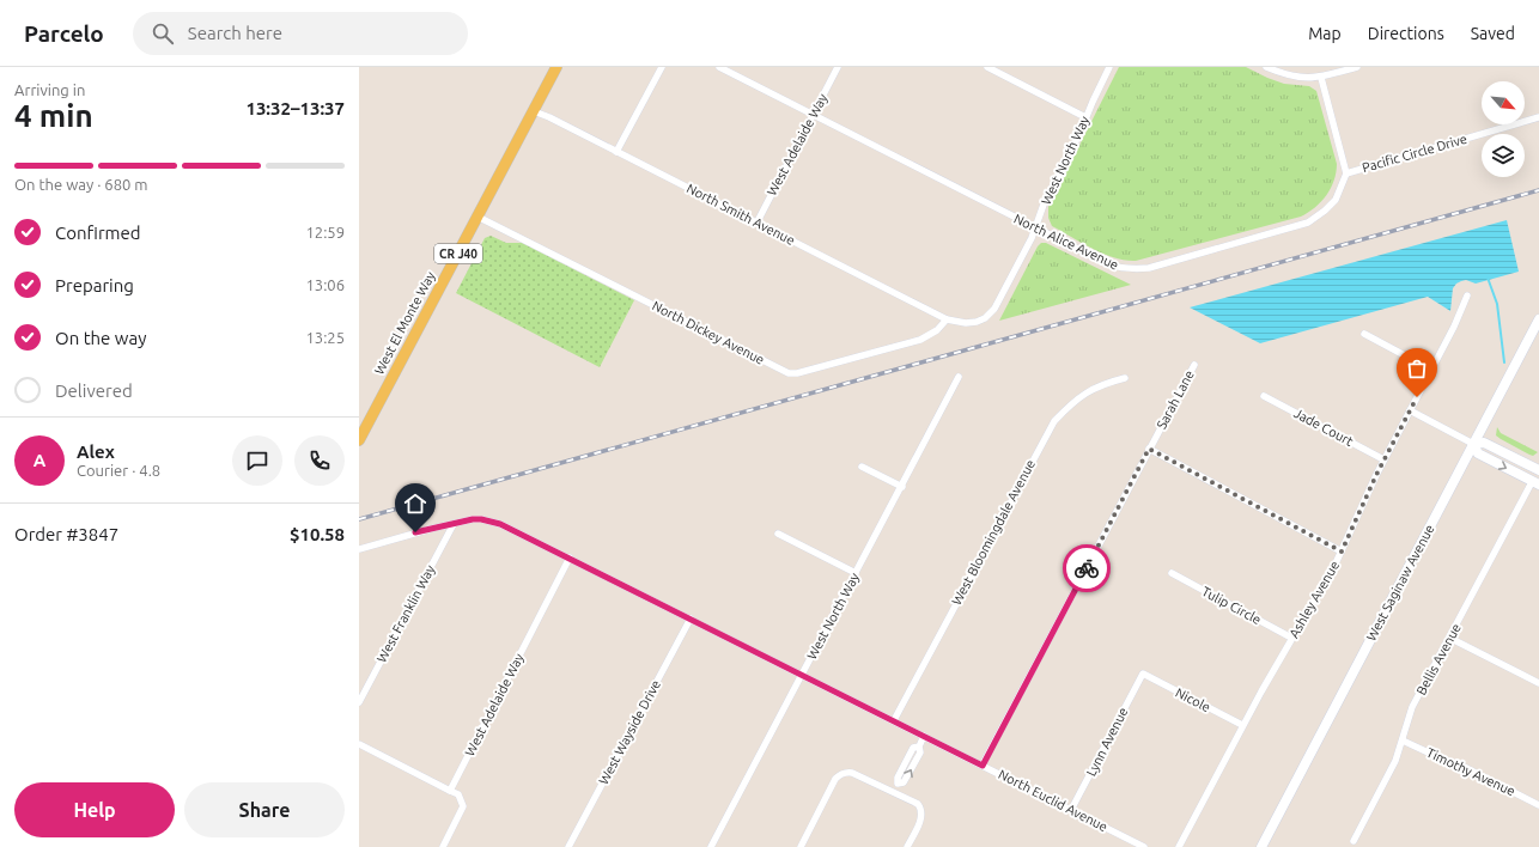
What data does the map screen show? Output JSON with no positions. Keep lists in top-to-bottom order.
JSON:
{
  "streets": {
    "main road": ["CR J40", "West El Monte Way"],
    "street": [
      "West Adelaide Way",
      "Pacific Circle Drive",
      "West North Way",
      "North Smith Avenue",
      "North Alice Avenue",
      "North Dickey Avenue",
      "Sarah Lane",
      "Jade Court",
      "West Bloomingdale Avenue",
      "West Saginaw Avenue",
      "Ashley Avenue",
      "Tulip Circle",
      "West Franklin Way",
      "Bellis Avenue",
      "Nicole",
      "West Wayside Drive",
      "Lynn Avenue",
      "Timothy Avenue",
      "North Euclid Avenue"
    ]
  },
  "crossings": [
    ["West Adelaide Way", "North Smith Avenue"],
    ["West Adelaide Way", "North Alice Avenue"],
    ["West Adelaide Way", "North Euclid Avenue"],
    ["Pacific Circle Drive", "North Alice Avenue"],
    ["West North Way", "North Smith Avenue"],
    ["West North Way", "North Alice Avenue"],
    ["West North Way", "North Dickey Avenue"],
    ["West North Way", "North Euclid Avenue"],
    ["North Smith Avenue", "West El Monte Way"],
    ["North Smith Avenue", "North Dickey Avenue"],
    ["West El Monte Way", "North Dickey Avenue"],
    ["Sarah Lane", "North Euclid Avenue"],
    ["Jade Court", "Ashley Avenue"],
    ["West Bloomingdale Avenue", "North Euclid Avenue"],
    ["Ashley Avenue", "Tulip Circle"],
    ["Ashley Avenue", "Nicole"],
    ["West Franklin Way", "North Euclid Avenue"],
    ["Bellis Avenue", "Timothy Avenue"],
    ["Nicole", "Lynn Avenue"],
    ["West Wayside Drive", "North Euclid Avenue"],
    ["Lynn Avenue", "North Euclid Avenue"]
  ],
  "north": "bottom right",
  "page": {
    "header": "Parcelo",
    "search": "Search here",
    "nav": ["Map", "Directions", "Saved"],
    "heading": ["4 min", "Arriving in", "13:32–13:37"],
    "panel": [
      "Alex",
      "Courier · 4.8",
      "Order #3847",
      "$10.58"
    ],
    "bar": "On the way · 680 m",
    "list": [
      ["Confirmed", "12:59"],
      ["Preparing", "13:06"],
      ["On the way", "13:25"],
      "Delivered"
    ],
    "round": "A",
    "buttons": ["Help", "Share"]
  }
}
